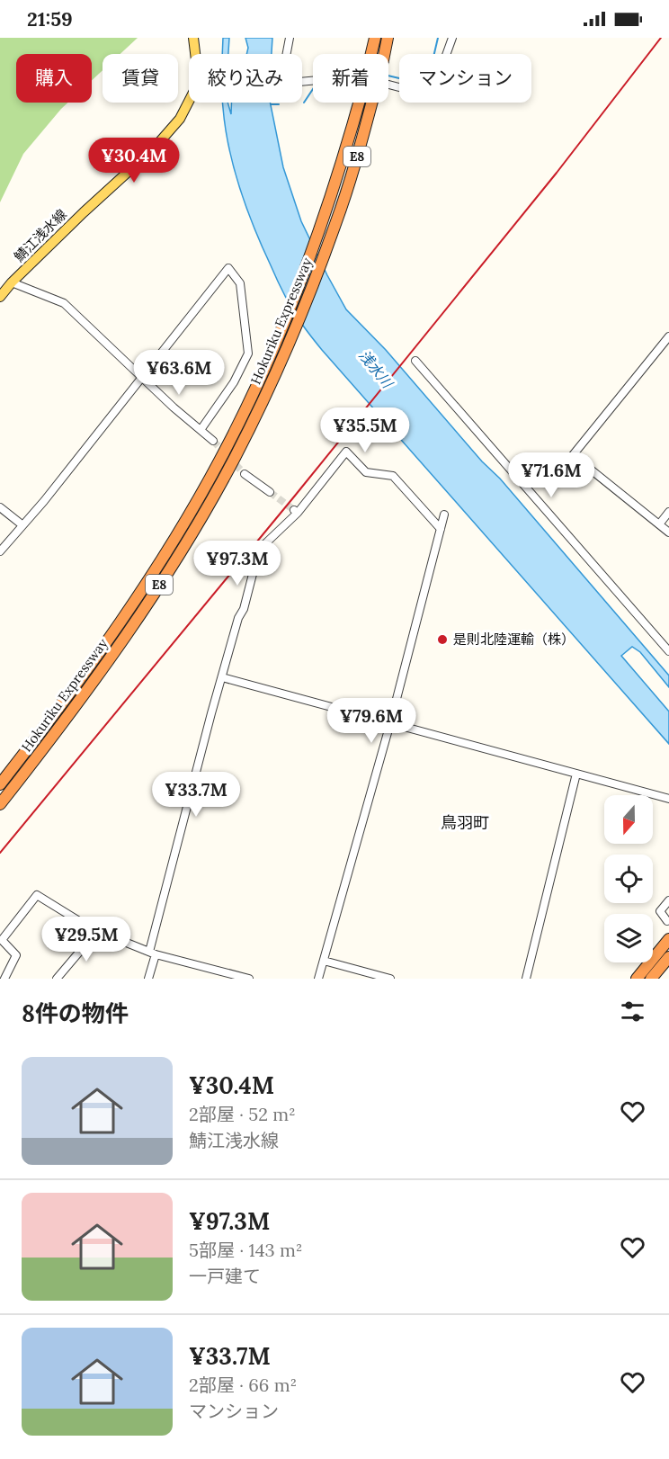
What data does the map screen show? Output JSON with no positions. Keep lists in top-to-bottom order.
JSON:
{
  "streets": {
    "highway": ["E8", "Hokuriku Expressway"],
    "main road": ["鯖江浅水線"]
  },
  "districts": ["鳥羽町"],
  "water": ["浅水川"],
  "places": ["是則北陸運輸（株）"],
  "north": "bottom",
  "page": {
    "status": "21:59",
    "chip": [
      "購入",
      "賃貸",
      "絞り込み",
      "新着",
      "マンション"
    ],
    "price": [
      "¥30.4M",
      "¥63.6M",
      "¥35.5M",
      "¥71.6M",
      "¥97.3M",
      "¥79.6M",
      "¥33.7M",
      "¥29.5M"
    ],
    "heading": "8件の物件",
    "list": [
      {
        "name": "¥30.4M",
        "note": "2部屋 · 52 m² · 鯖江浅水線"
      },
      {
        "name": "¥97.3M",
        "note": "5部屋 · 143 m² · 一戸建て"
      },
      {
        "name": "¥33.7M",
        "note": "2部屋 · 66 m² · マンション"
      }
    ]
  }
}
